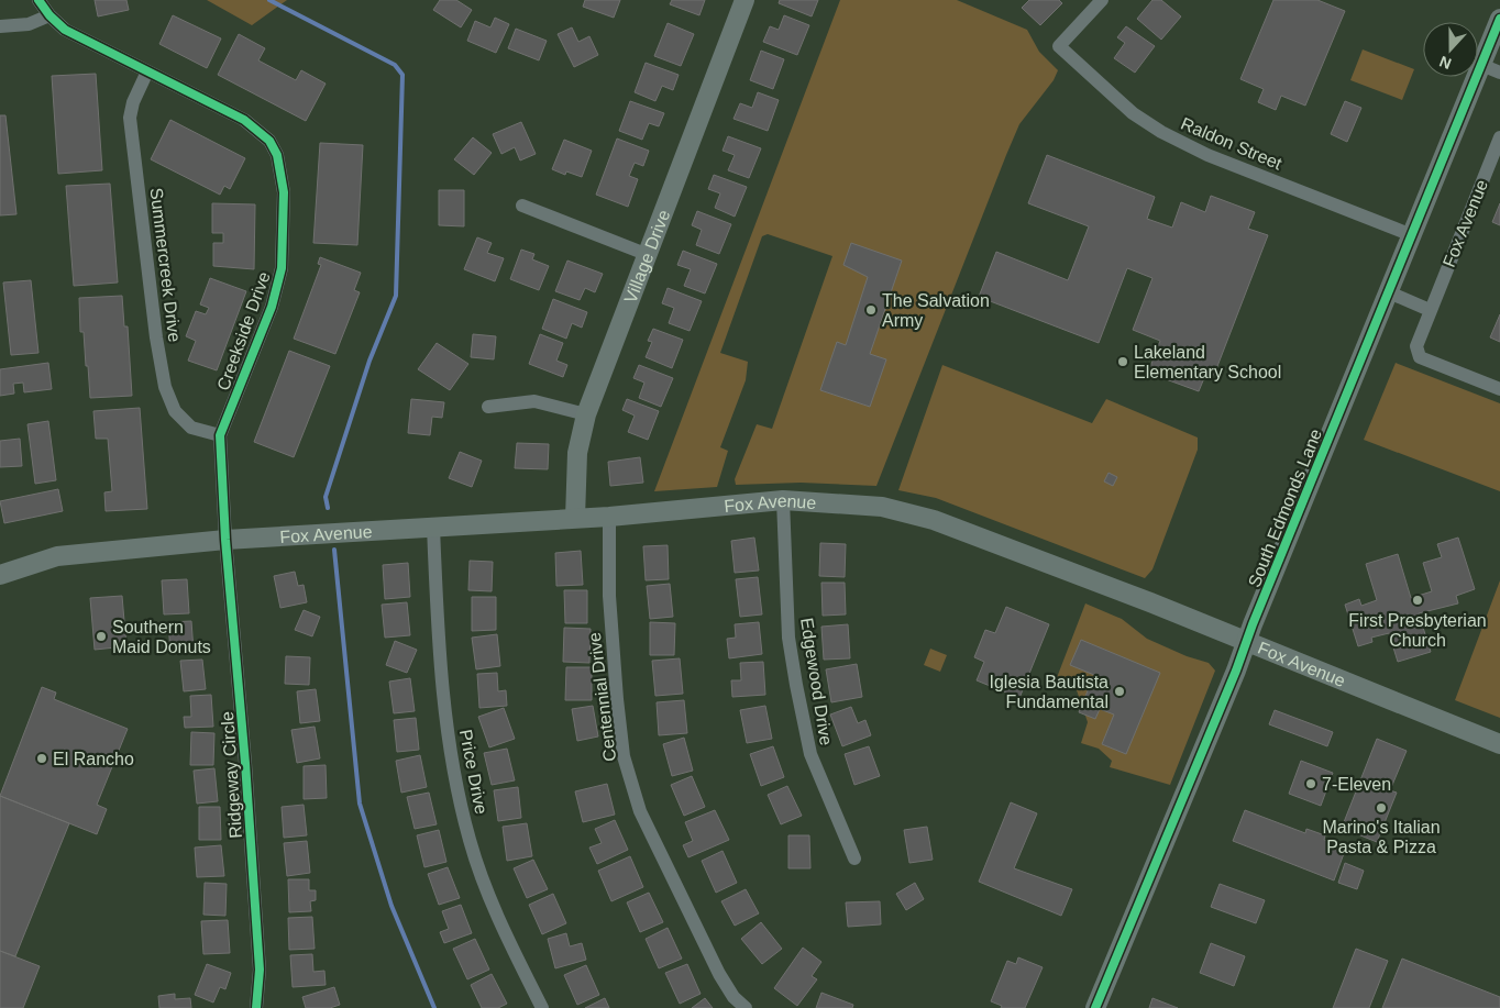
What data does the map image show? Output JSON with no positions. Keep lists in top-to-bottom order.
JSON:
{
  "streets": {
    "street": [
      "Raldon Street",
      "Fox Avenue",
      "Village Drive",
      "Summercreek Drive",
      "Creekside Drive",
      "South Edmonds Lane",
      "Edgewood Drive",
      "Centennial Drive",
      "Price Drive",
      "Ridgeway Circle"
    ]
  },
  "crossings": [
    ["Raldon Street", "South Edmonds Lane"],
    ["Fox Avenue", "Village Drive"],
    ["Fox Avenue", "Creekside Drive"],
    ["Fox Avenue", "South Edmonds Lane"],
    ["Fox Avenue", "Edgewood Drive"],
    ["Fox Avenue", "Centennial Drive"],
    ["Fox Avenue", "Price Drive"],
    ["Fox Avenue", "Ridgeway Circle"],
    ["Summercreek Drive", "Creekside Drive"],
    ["Creekside Drive", "Ridgeway Circle"]
  ],
  "places": [
    "The Salvation Army",
    "Lakeland Elementary School",
    "First Presbyterian Church",
    "Southern Maid Donuts",
    "Iglesia Bautista Fundamental",
    "El Rancho",
    "7-Eleven",
    "Marino's Italian Pasta & Pizza"
  ],
  "north": "bottom"
}
